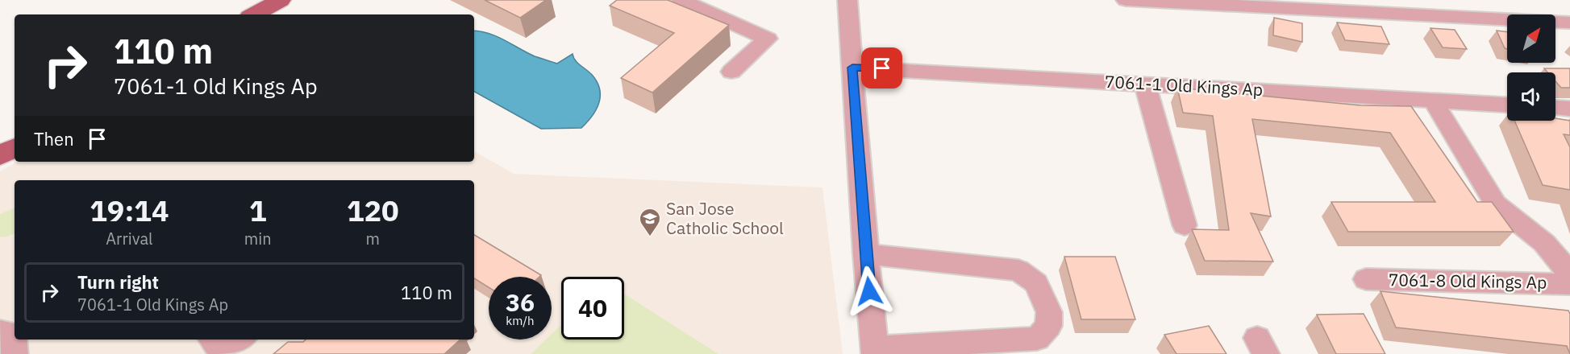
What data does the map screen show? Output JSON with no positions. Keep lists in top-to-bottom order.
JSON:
{
  "streets": {
    "street": ["7061-1 Old Kings Ap", "7061-8 Old Kings Ap"]
  },
  "places": {
    "school or university": ["San Jose Catholic School"]
  },
  "north": "top right",
  "page": {
    "turn": ["110 m", "7061-1 Old Kings Ap"],
    "then": "Then",
    "eta": [
      "19:14",
      "Arrival",
      "1",
      "min",
      "120",
      "m"
    ],
    "list": [
      {
        "name": "Turn right",
        "note": "7061-1 Old Kings Ap",
        "value": "110 m"
      }
    ],
    "speed": "36 km/h",
    "limit": "40"
  }
}
